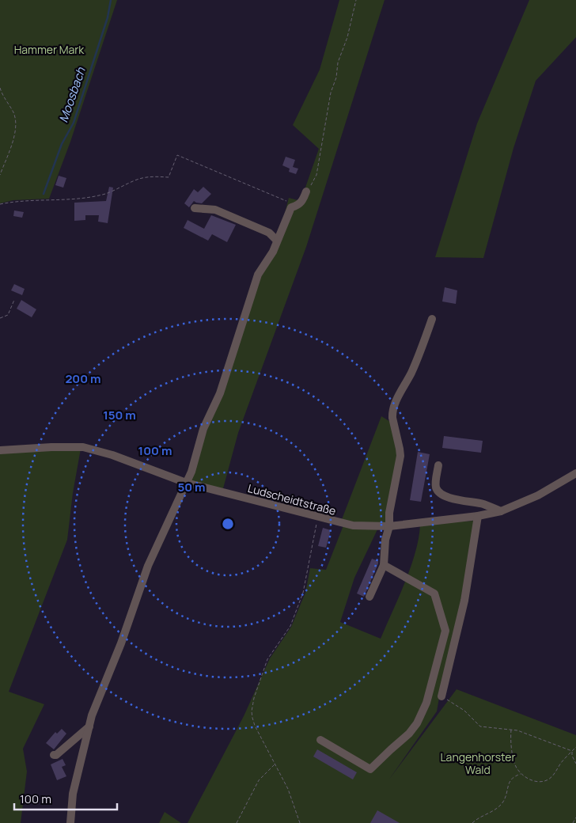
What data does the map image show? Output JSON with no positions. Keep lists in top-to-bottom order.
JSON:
{
  "streets": {
    "street": ["Ludscheidtstraße"]
  },
  "water": ["Moosbach"],
  "parks": ["Hammer Mark", "Langenhorster Wald"],
  "scale_bar": "100 m",
  "rings": [
    "200 m",
    "150 m",
    "100 m",
    "50 m"
  ]
}
